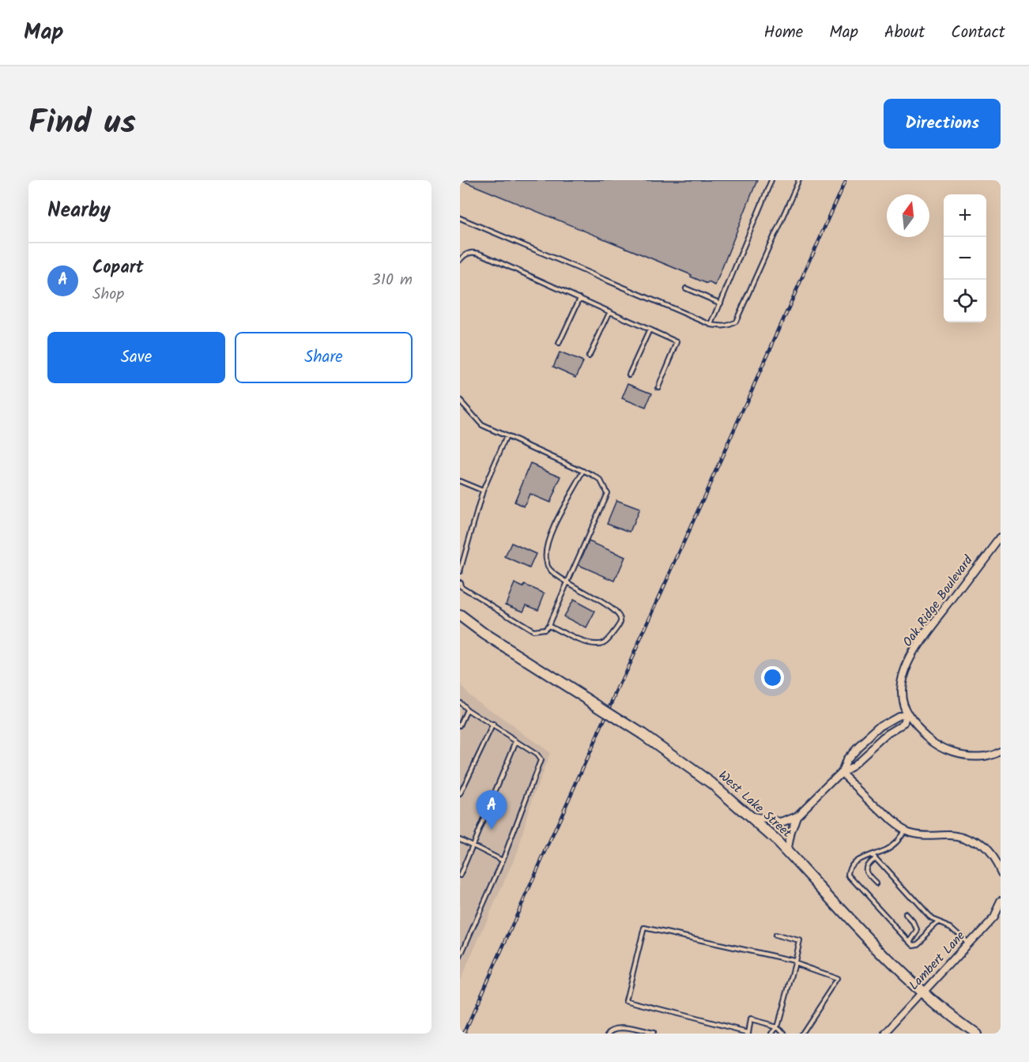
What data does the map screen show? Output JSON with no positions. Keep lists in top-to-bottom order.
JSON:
{
  "streets": {
    "highway": ["West Lake Street"],
    "street": ["Oak Ridge Boulevard", "Lambert Lane"]
  },
  "crossings": [
    ["West Lake Street", "Lambert Lane"]
  ],
  "north": "top",
  "page": {
    "header": "Map",
    "nav": [
      "Home",
      "Map",
      "About",
      "Contact"
    ],
    "title": "Find us",
    "buttons": [
      "Directions",
      ["Save", "Share"]
    ],
    "heading": "Nearby",
    "map_buttons": ["+", "−"],
    "list": [
      {
        "mark": "A",
        "name": "Copart",
        "note": "Shop",
        "value": "310 m"
      }
    ],
    "pins": "A"
  }
}
